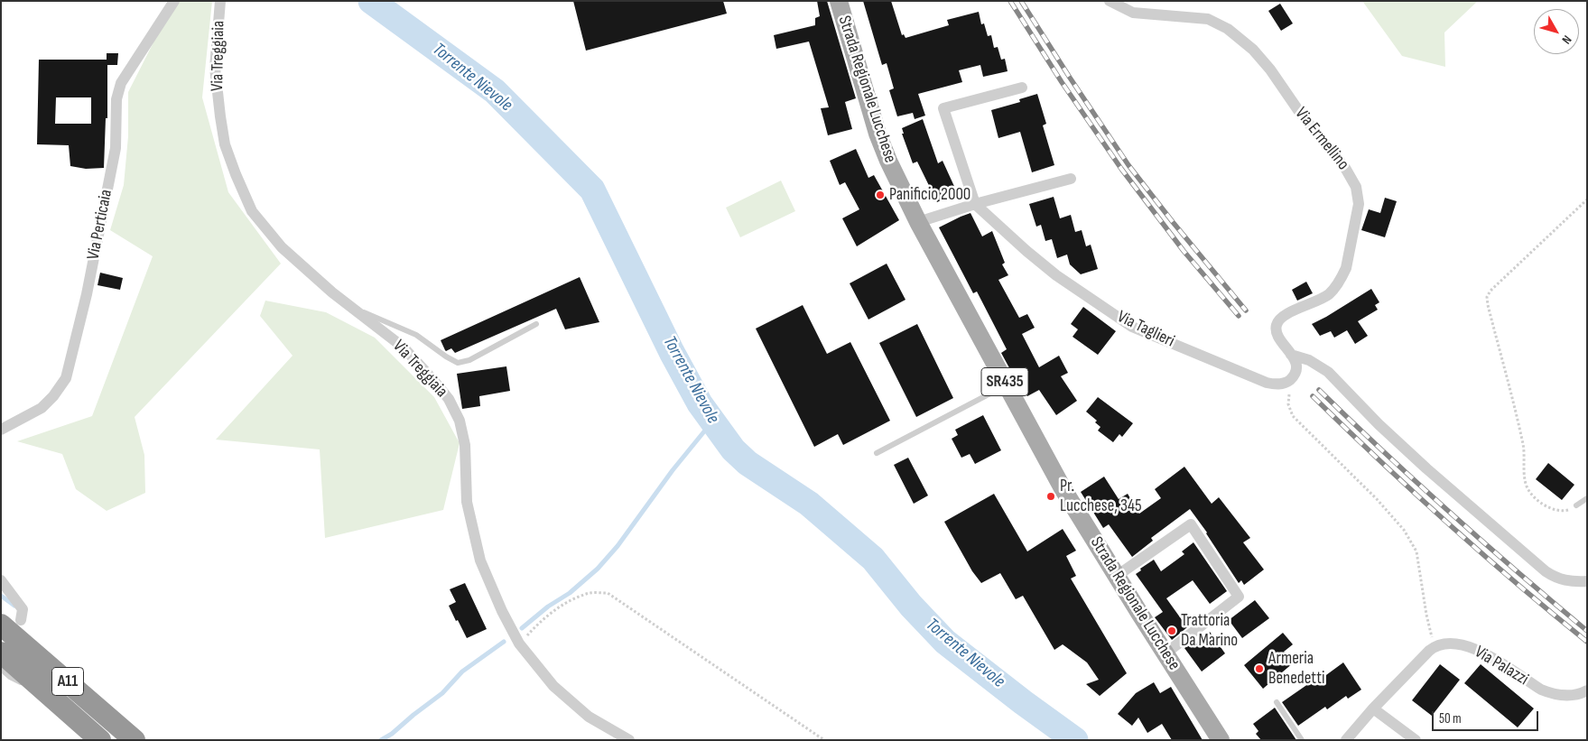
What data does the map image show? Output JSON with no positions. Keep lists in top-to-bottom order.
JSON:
{
  "streets": {
    "highway": ["A11"],
    "main road": ["Strada Regionale Lucchese", "SR435"],
    "street": [
      "Via Treggiaia",
      "Via Ermellino",
      "Via Perticaia",
      "Via Taglieri",
      "Via Palazzi"
    ]
  },
  "water": ["Torrente Nievole"],
  "places": [
    "Panificio 2000",
    "Pr. Lucchese, 345",
    "Trattoria Da Marino",
    "Armeria Benedetti"
  ],
  "scale_bar": "50 m",
  "north": "bottom right"
}
